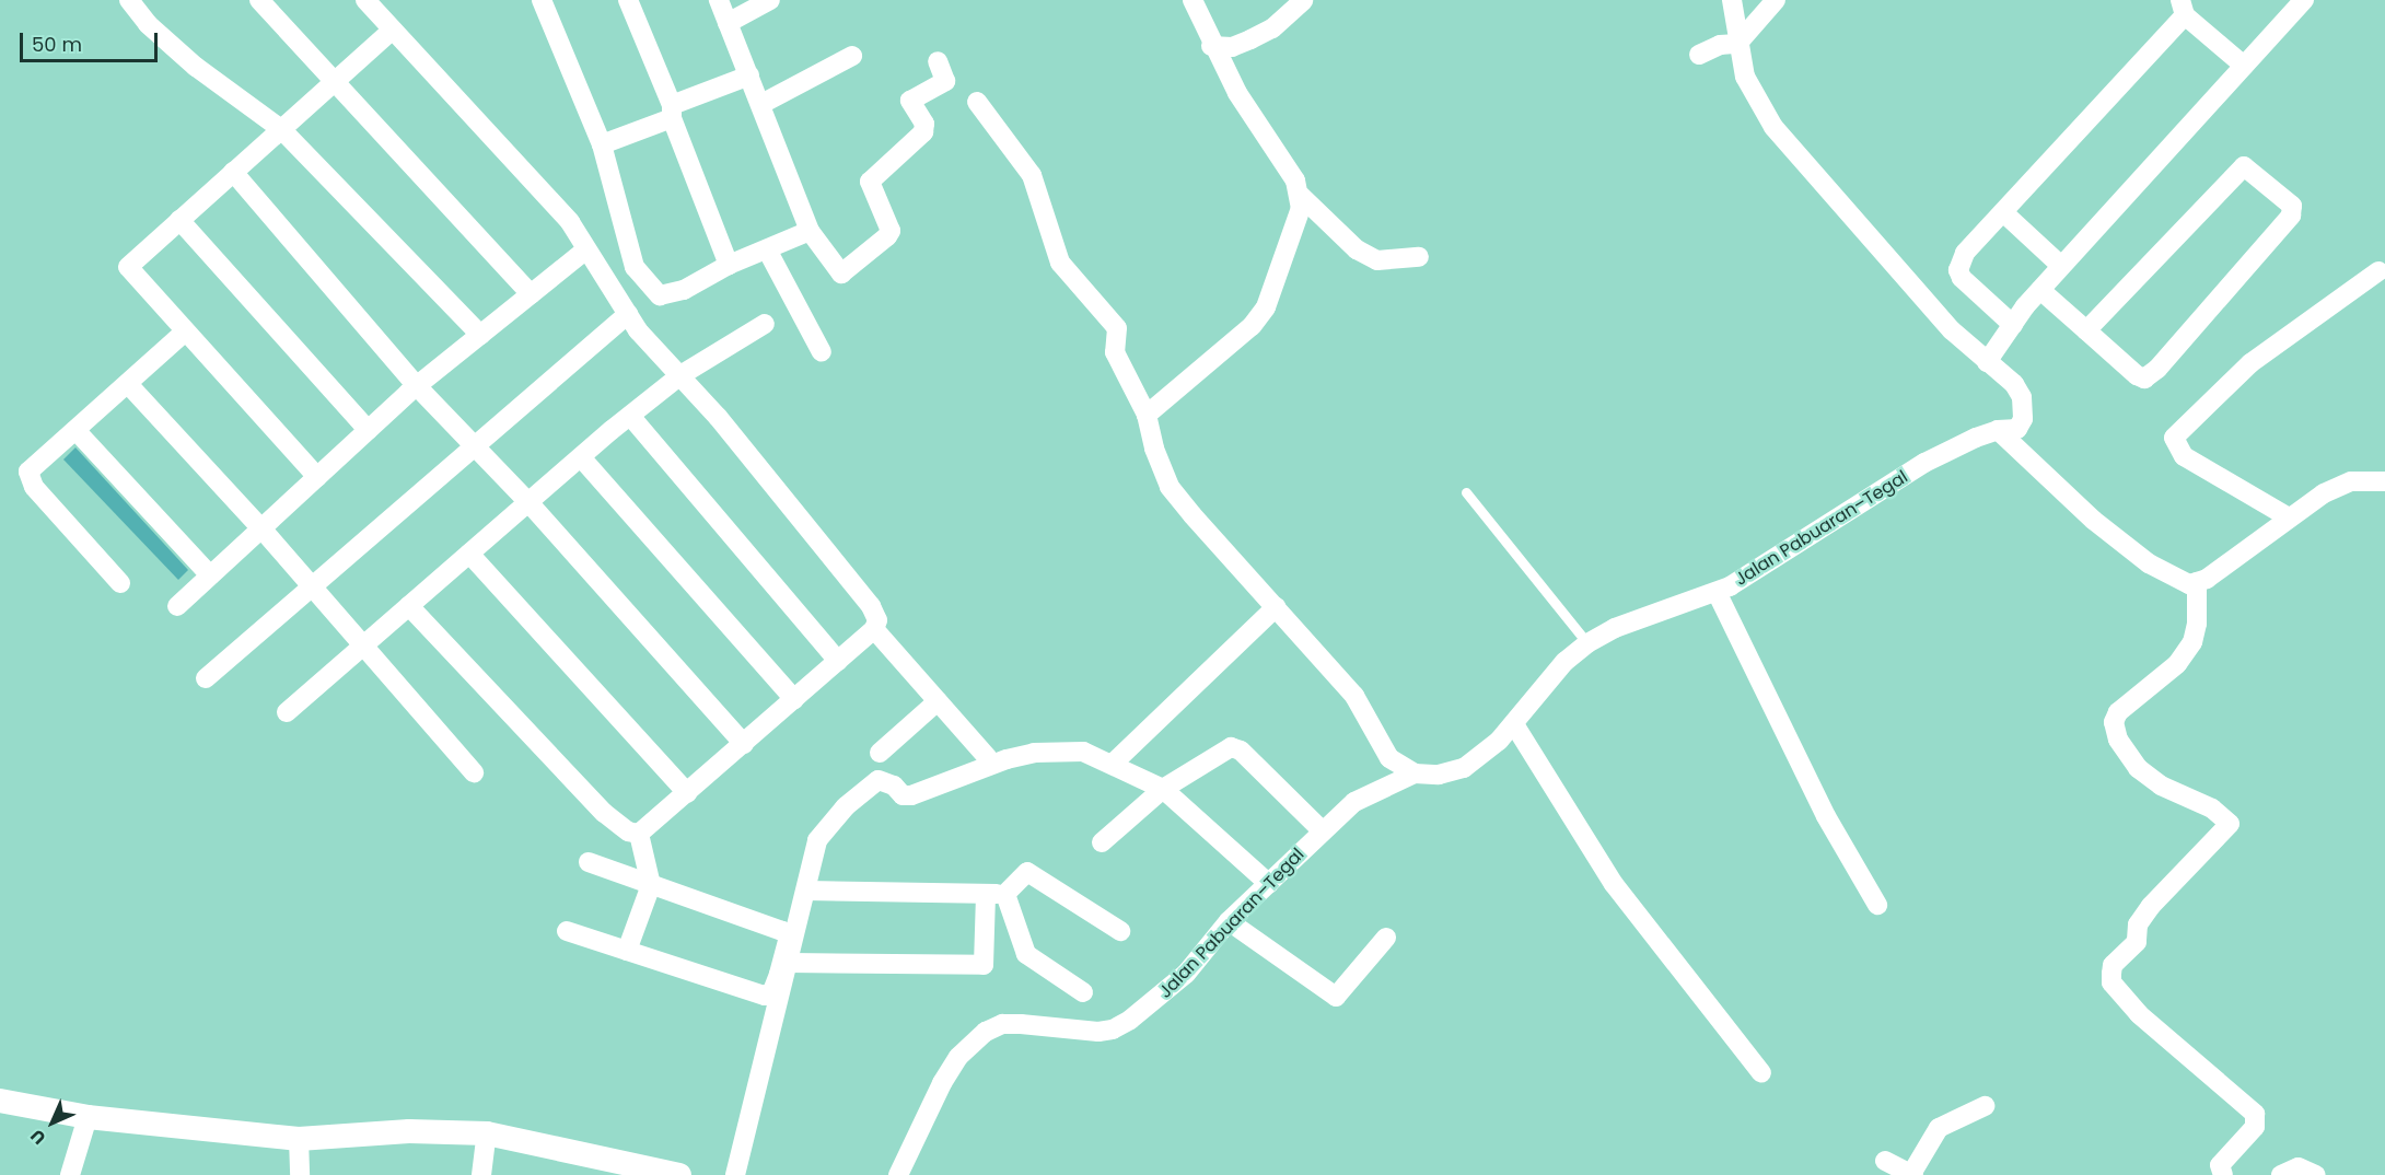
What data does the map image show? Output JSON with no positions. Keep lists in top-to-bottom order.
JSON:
{
  "streets": {
    "street": ["Jalan Pabuaran–Tegal"]
  },
  "scale_bar": "50 m",
  "north": "bottom left"
}
